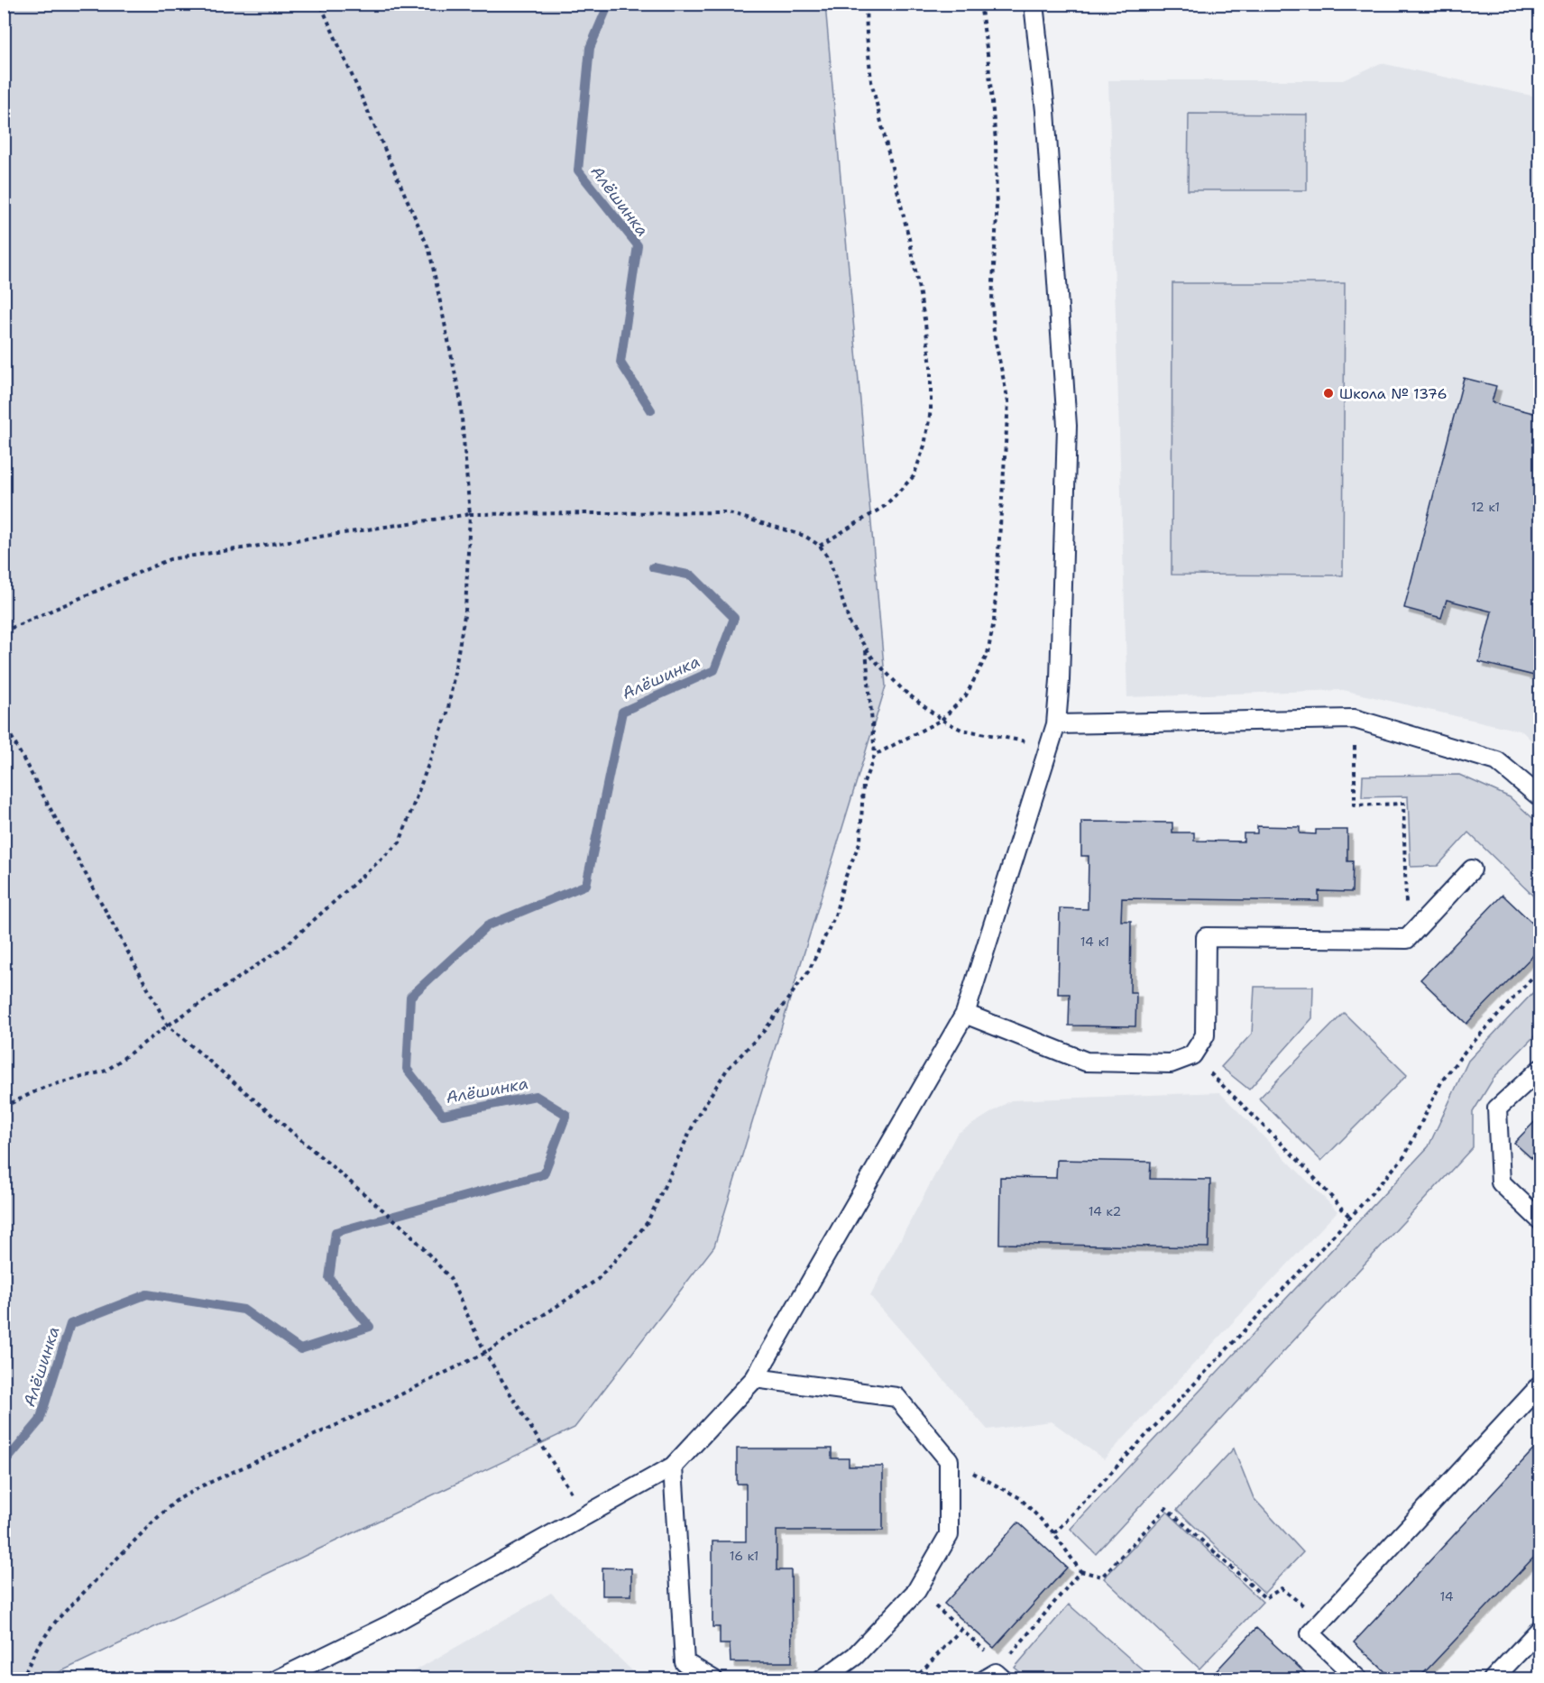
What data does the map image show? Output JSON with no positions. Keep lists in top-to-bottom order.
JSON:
{
  "water": ["Алёшинка"],
  "places": ["Школа № 1376"],
  "house_numbers": [
    "12 к1",
    "14 к1",
    "14 к2",
    "16 к1",
    "14"
  ]
}
